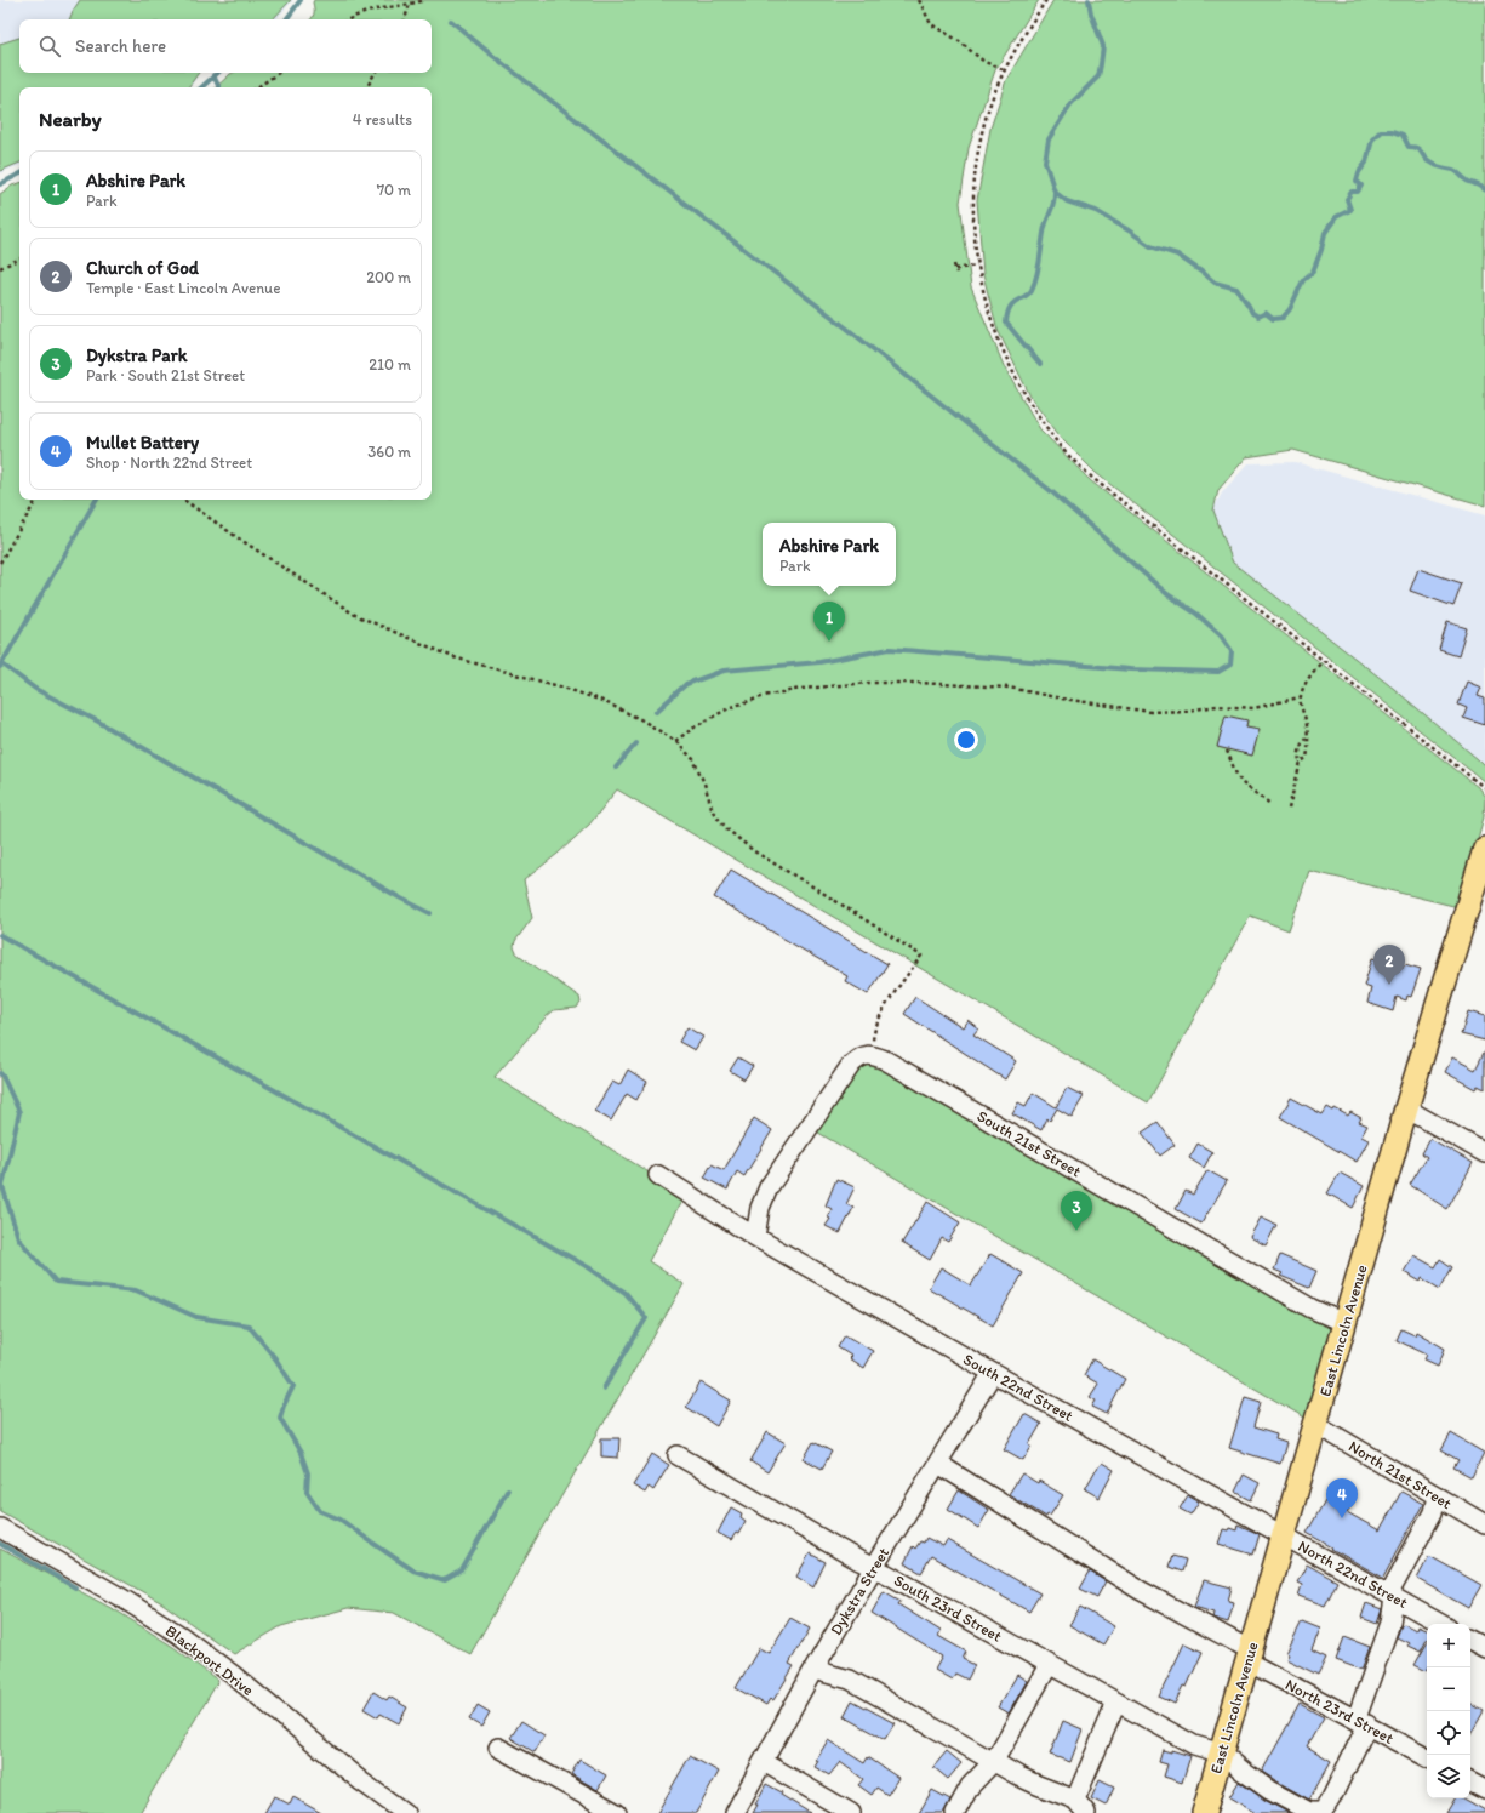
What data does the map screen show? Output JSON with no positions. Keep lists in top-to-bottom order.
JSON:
{
  "streets": {
    "main road": ["East Lincoln Avenue"],
    "street": [
      "South 21st Street",
      "South 22nd Street",
      "North 21st Street",
      "North 22nd Street",
      "Dykstra Street",
      "South 23rd Street",
      "Blackport Drive",
      "North 23rd Street"
    ]
  },
  "crossings": [
    ["South 21st Street", "East Lincoln Avenue"],
    ["East Lincoln Avenue", "South 22nd Street"],
    ["East Lincoln Avenue", "North 21st Street"],
    ["East Lincoln Avenue", "North 22nd Street"],
    ["East Lincoln Avenue", "South 23rd Street"],
    ["East Lincoln Avenue", "North 23rd Street"],
    ["South 22nd Street", "North 22nd Street"],
    ["South 22nd Street", "Dykstra Street"],
    ["Dykstra Street", "South 23rd Street"],
    ["Dykstra Street", "North 23rd Street"]
  ],
  "page": {
    "search": "Search here",
    "heading": ["Nearby", "4 results"],
    "list": [
      {
        "mark": "1",
        "name": "Abshire Park",
        "note": "Park",
        "value": "70 m"
      },
      {
        "mark": "2",
        "name": "Church of God",
        "note": "Temple · East Lincoln Avenue",
        "value": "200 m"
      },
      {
        "mark": "3",
        "name": "Dykstra Park",
        "note": "Park · South 21st Street",
        "value": "210 m"
      },
      {
        "mark": "4",
        "name": "Mullet Battery",
        "note": "Shop · North 22nd Street",
        "value": "360 m"
      }
    ],
    "popup": ["Abshire Park", "Park"],
    "pins": [
      "1",
      "2",
      "3",
      "4"
    ],
    "map_buttons": ["+", "−"]
  }
}
